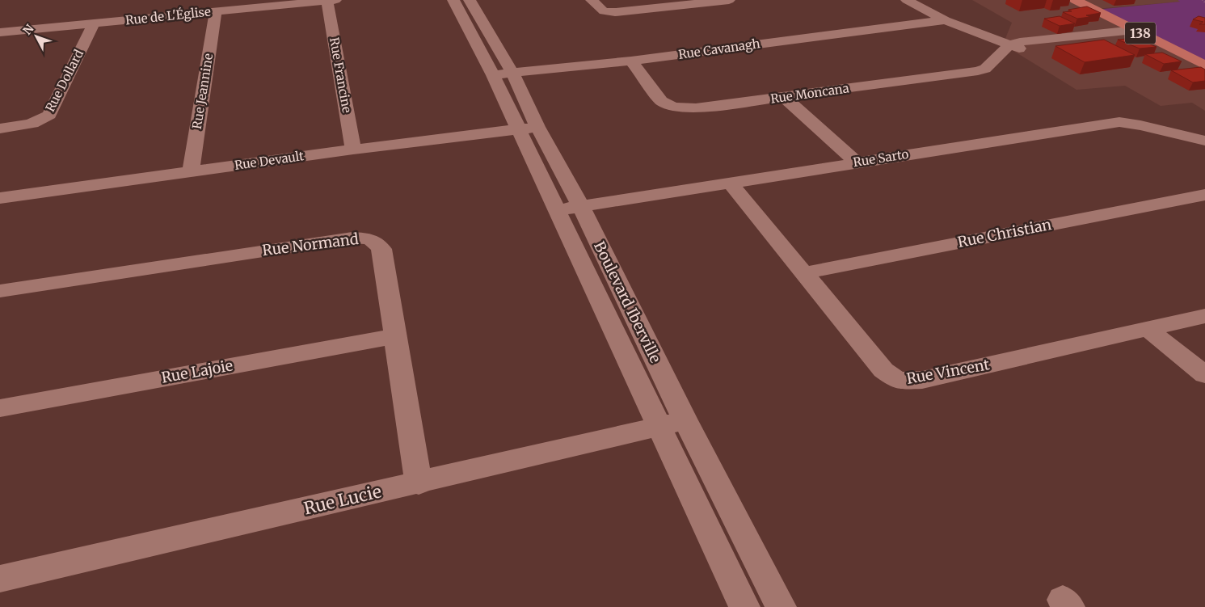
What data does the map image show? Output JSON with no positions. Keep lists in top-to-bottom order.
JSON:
{
  "streets": {
    "main road": ["138"],
    "street": [
      "Rue de L'Église",
      "Rue Cavanagh",
      "Rue Francine",
      "Rue Dollard",
      "Rue Jeannine",
      "Rue Moncana",
      "Rue Sarto",
      "Rue Devault",
      "Rue Christian",
      "Rue Normand",
      "Boulevard Iberville",
      "Rue Lajoie",
      "Rue Vincent",
      "Rue Lucie"
    ]
  },
  "crossings": [
    ["Rue de L'Église", "Rue Francine"],
    ["Rue de L'Église", "Rue Dollard"],
    ["Rue de L'Église", "Rue Jeannine"],
    ["Rue Cavanagh", "Rue Moncana"],
    ["Rue Cavanagh", "Boulevard Iberville"],
    ["Rue Francine", "Rue Devault"],
    ["Rue Jeannine", "Rue Devault"],
    ["Rue Sarto", "Boulevard Iberville"],
    ["Rue Sarto", "Rue Vincent"],
    ["Rue Devault", "Boulevard Iberville"],
    ["Rue Christian", "Rue Vincent"],
    ["Rue Normand", "Rue Lajoie"],
    ["Rue Normand", "Rue Lucie"],
    ["Boulevard Iberville", "Rue Lucie"]
  ],
  "north": "top left"
}
